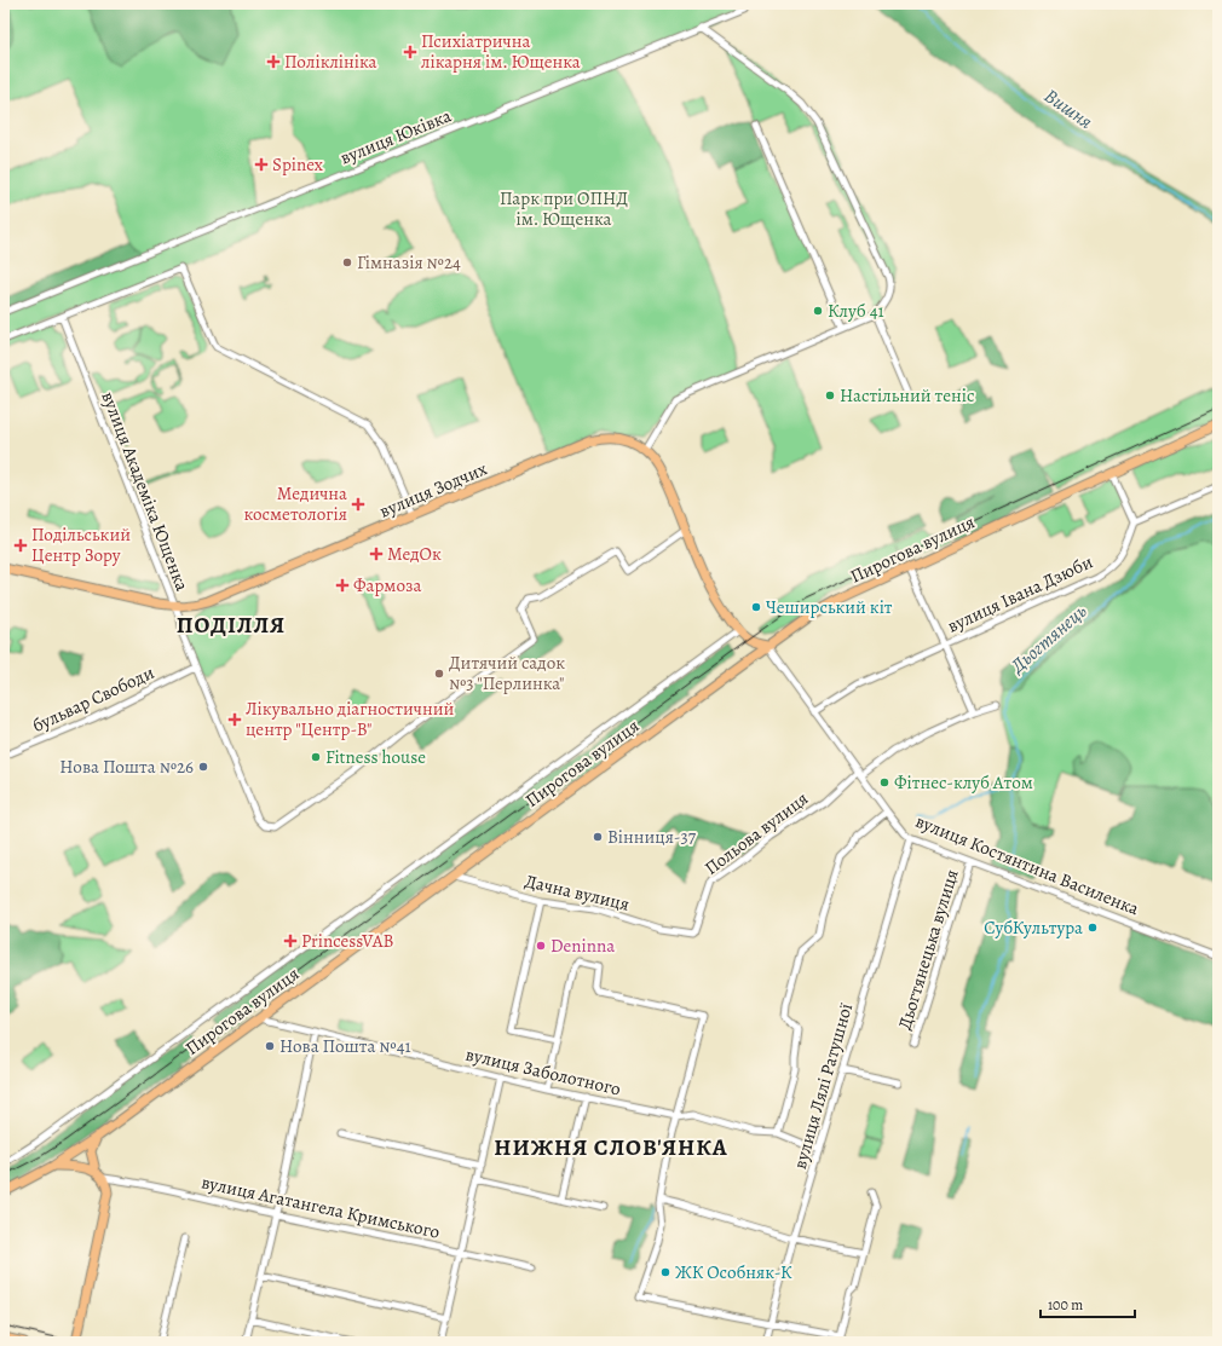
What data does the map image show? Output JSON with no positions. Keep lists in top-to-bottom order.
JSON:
{
  "streets": {
    "main road": ["вулиця Зодчих", "Пирогова вулиця"],
    "street": [
      "вулиця Юківка",
      "вулиця Академіка Ющенка",
      "вулиця Івана Дзюби",
      "бульвар Свободи",
      "Польова вулиця",
      "вулиця Костянтина Василенка",
      "Дачна вулиця",
      "Дьогтянецька вулиця",
      "вулиця Заболотного",
      "вулиця Лялі Ратушної",
      "вулиця Агатангела Кримського"
    ]
  },
  "crossings": [
    ["вулиця Зодчих", "вулиця Академіка Ющенка"],
    ["вулиця Академіка Ющенка", "бульвар Свободи"],
    ["Пирогова вулиця", "вулиця Костянтина Василенка"],
    ["Пирогова вулиця", "Дачна вулиця"],
    ["Пирогова вулиця", "вулиця Заболотного"],
    ["вулиця Івана Дзюби", "вулиця Костянтина Василенка"],
    ["Польова вулиця", "вулиця Костянтина Василенка"],
    ["Польова вулиця", "Дачна вулиця"],
    ["вулиця Костянтина Василенка", "Дьогтянецька вулиця"],
    ["вулиця Костянтина Василенка", "вулиця Лялі Ратушної"],
    ["вулиця Заболотного", "вулиця Лялі Ратушної"]
  ],
  "districts": ["ПОДІЛЛЯ", "НИЖНЯ СЛОВ'ЯНКА"],
  "water": ["Вишня", "Дьогтянець"],
  "parks": ["Парк при ОПНД ім. Ющенка"],
  "places": {
    "health": [
      "Психіатрична лікарня ім. Ющенка",
      "Поліклініка",
      "Spinex",
      "Медична косметологія",
      "Подільський Центр Зору",
      "МедОк",
      "Фармоза",
      "Лікувально діагностичний центр \"Центр-В\"",
      "PrincessVAB"
    ],
    "other": [
      "Гімназія №24",
      "Клуб 41",
      "Настільний теніс",
      "Чеширський кіт",
      "Дитячий садок №3 \"Перлинка\"",
      "Fitness house",
      "Нова Пошта №26",
      "Фітнес-клуб Атом",
      "Вінниця-37",
      "СубКультура",
      "Deninna",
      "Нова Пошта №41",
      "ЖК Особняк-К"
    ]
  },
  "scale_bar": "100 m"
}
